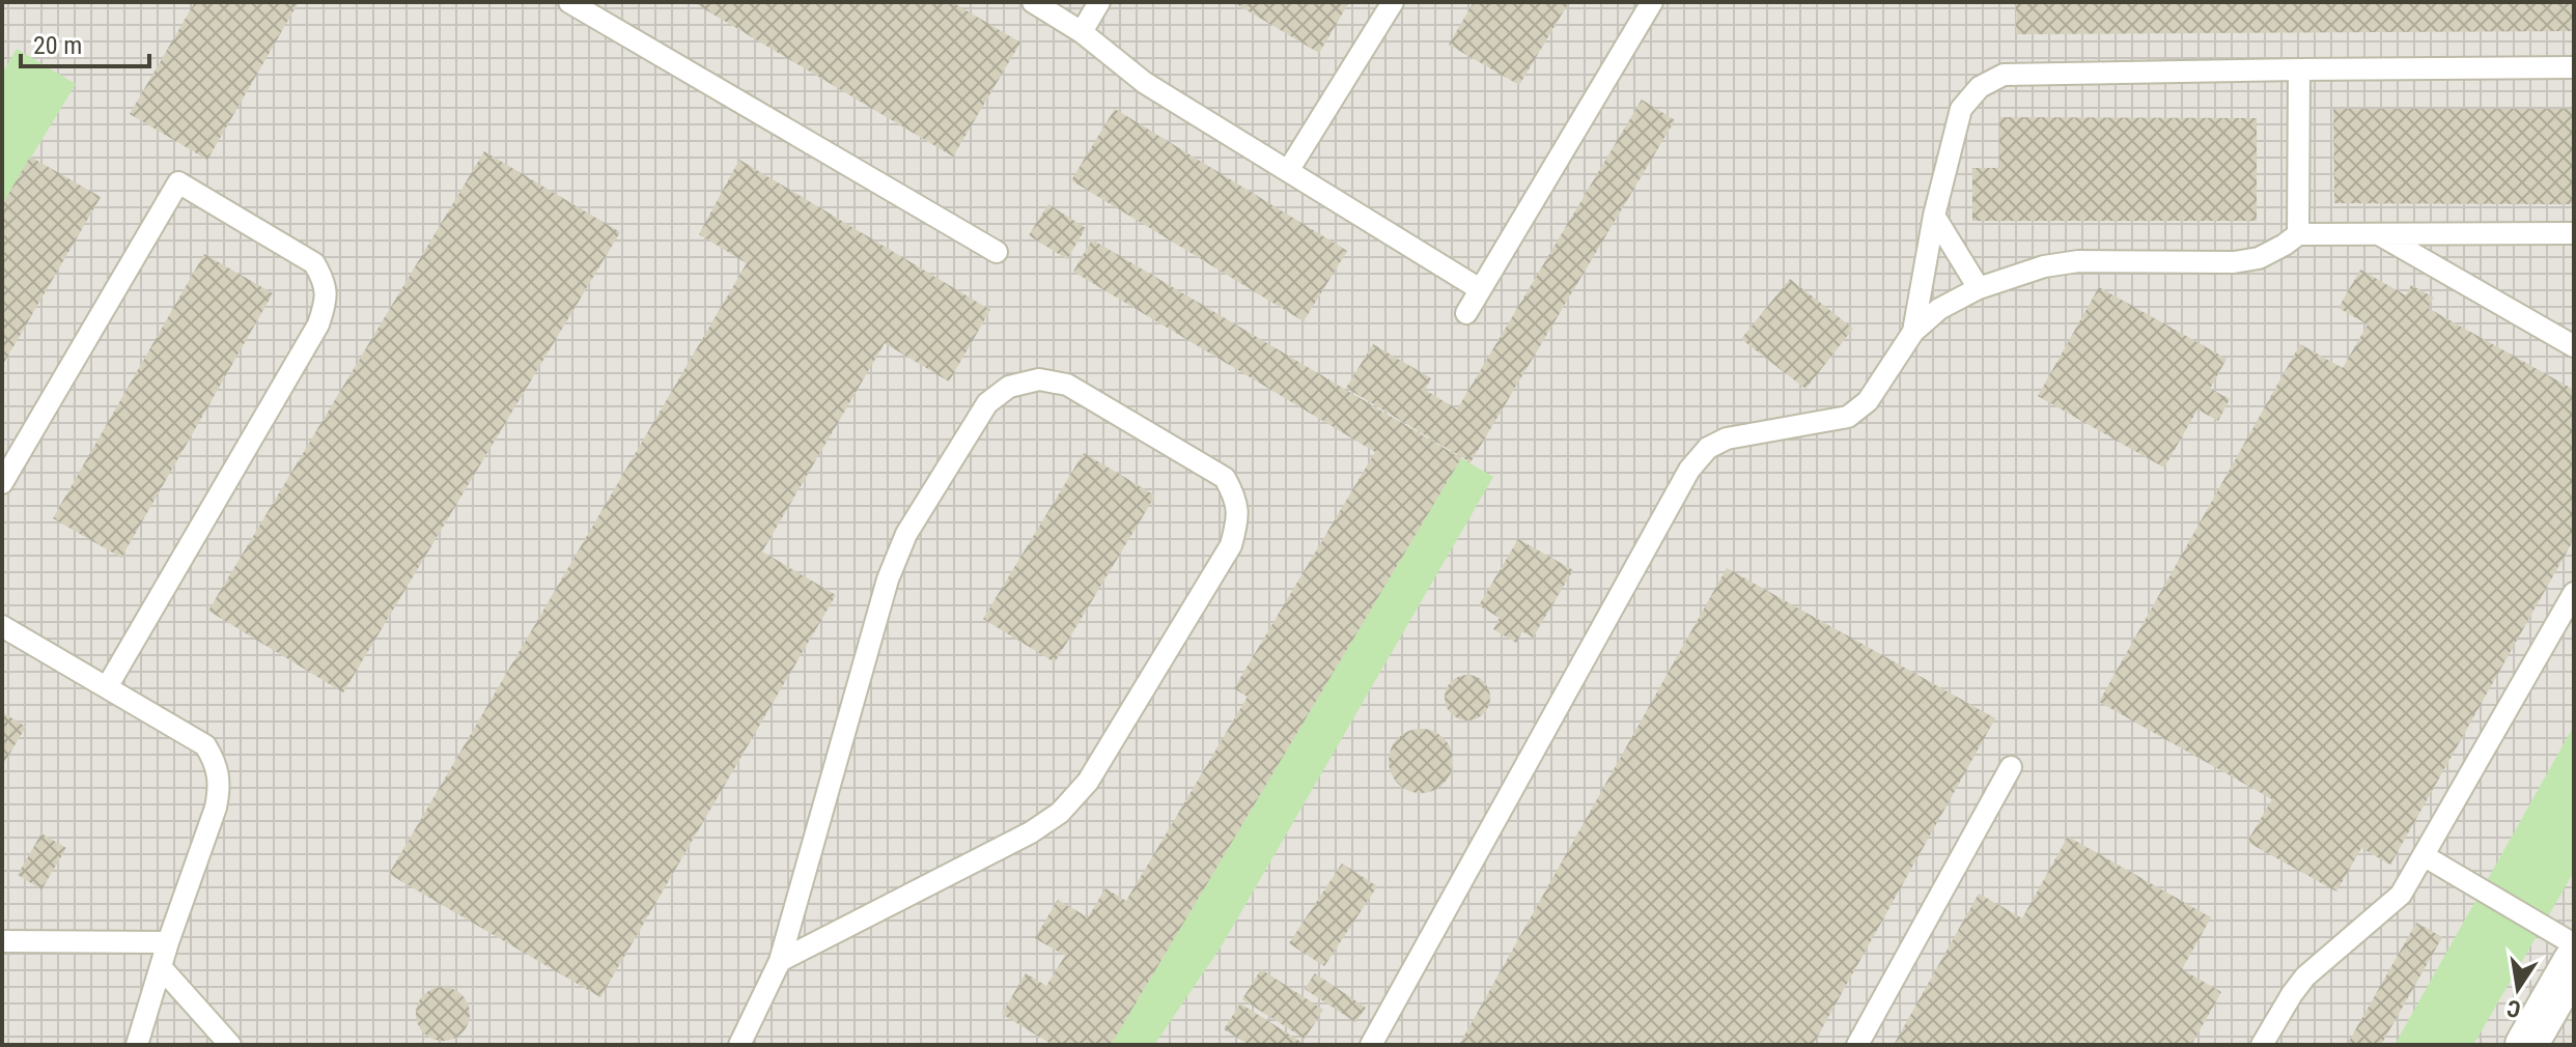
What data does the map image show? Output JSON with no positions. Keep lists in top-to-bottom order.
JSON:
{
  "scale_bar": "20 m",
  "north": "bottom"
}
